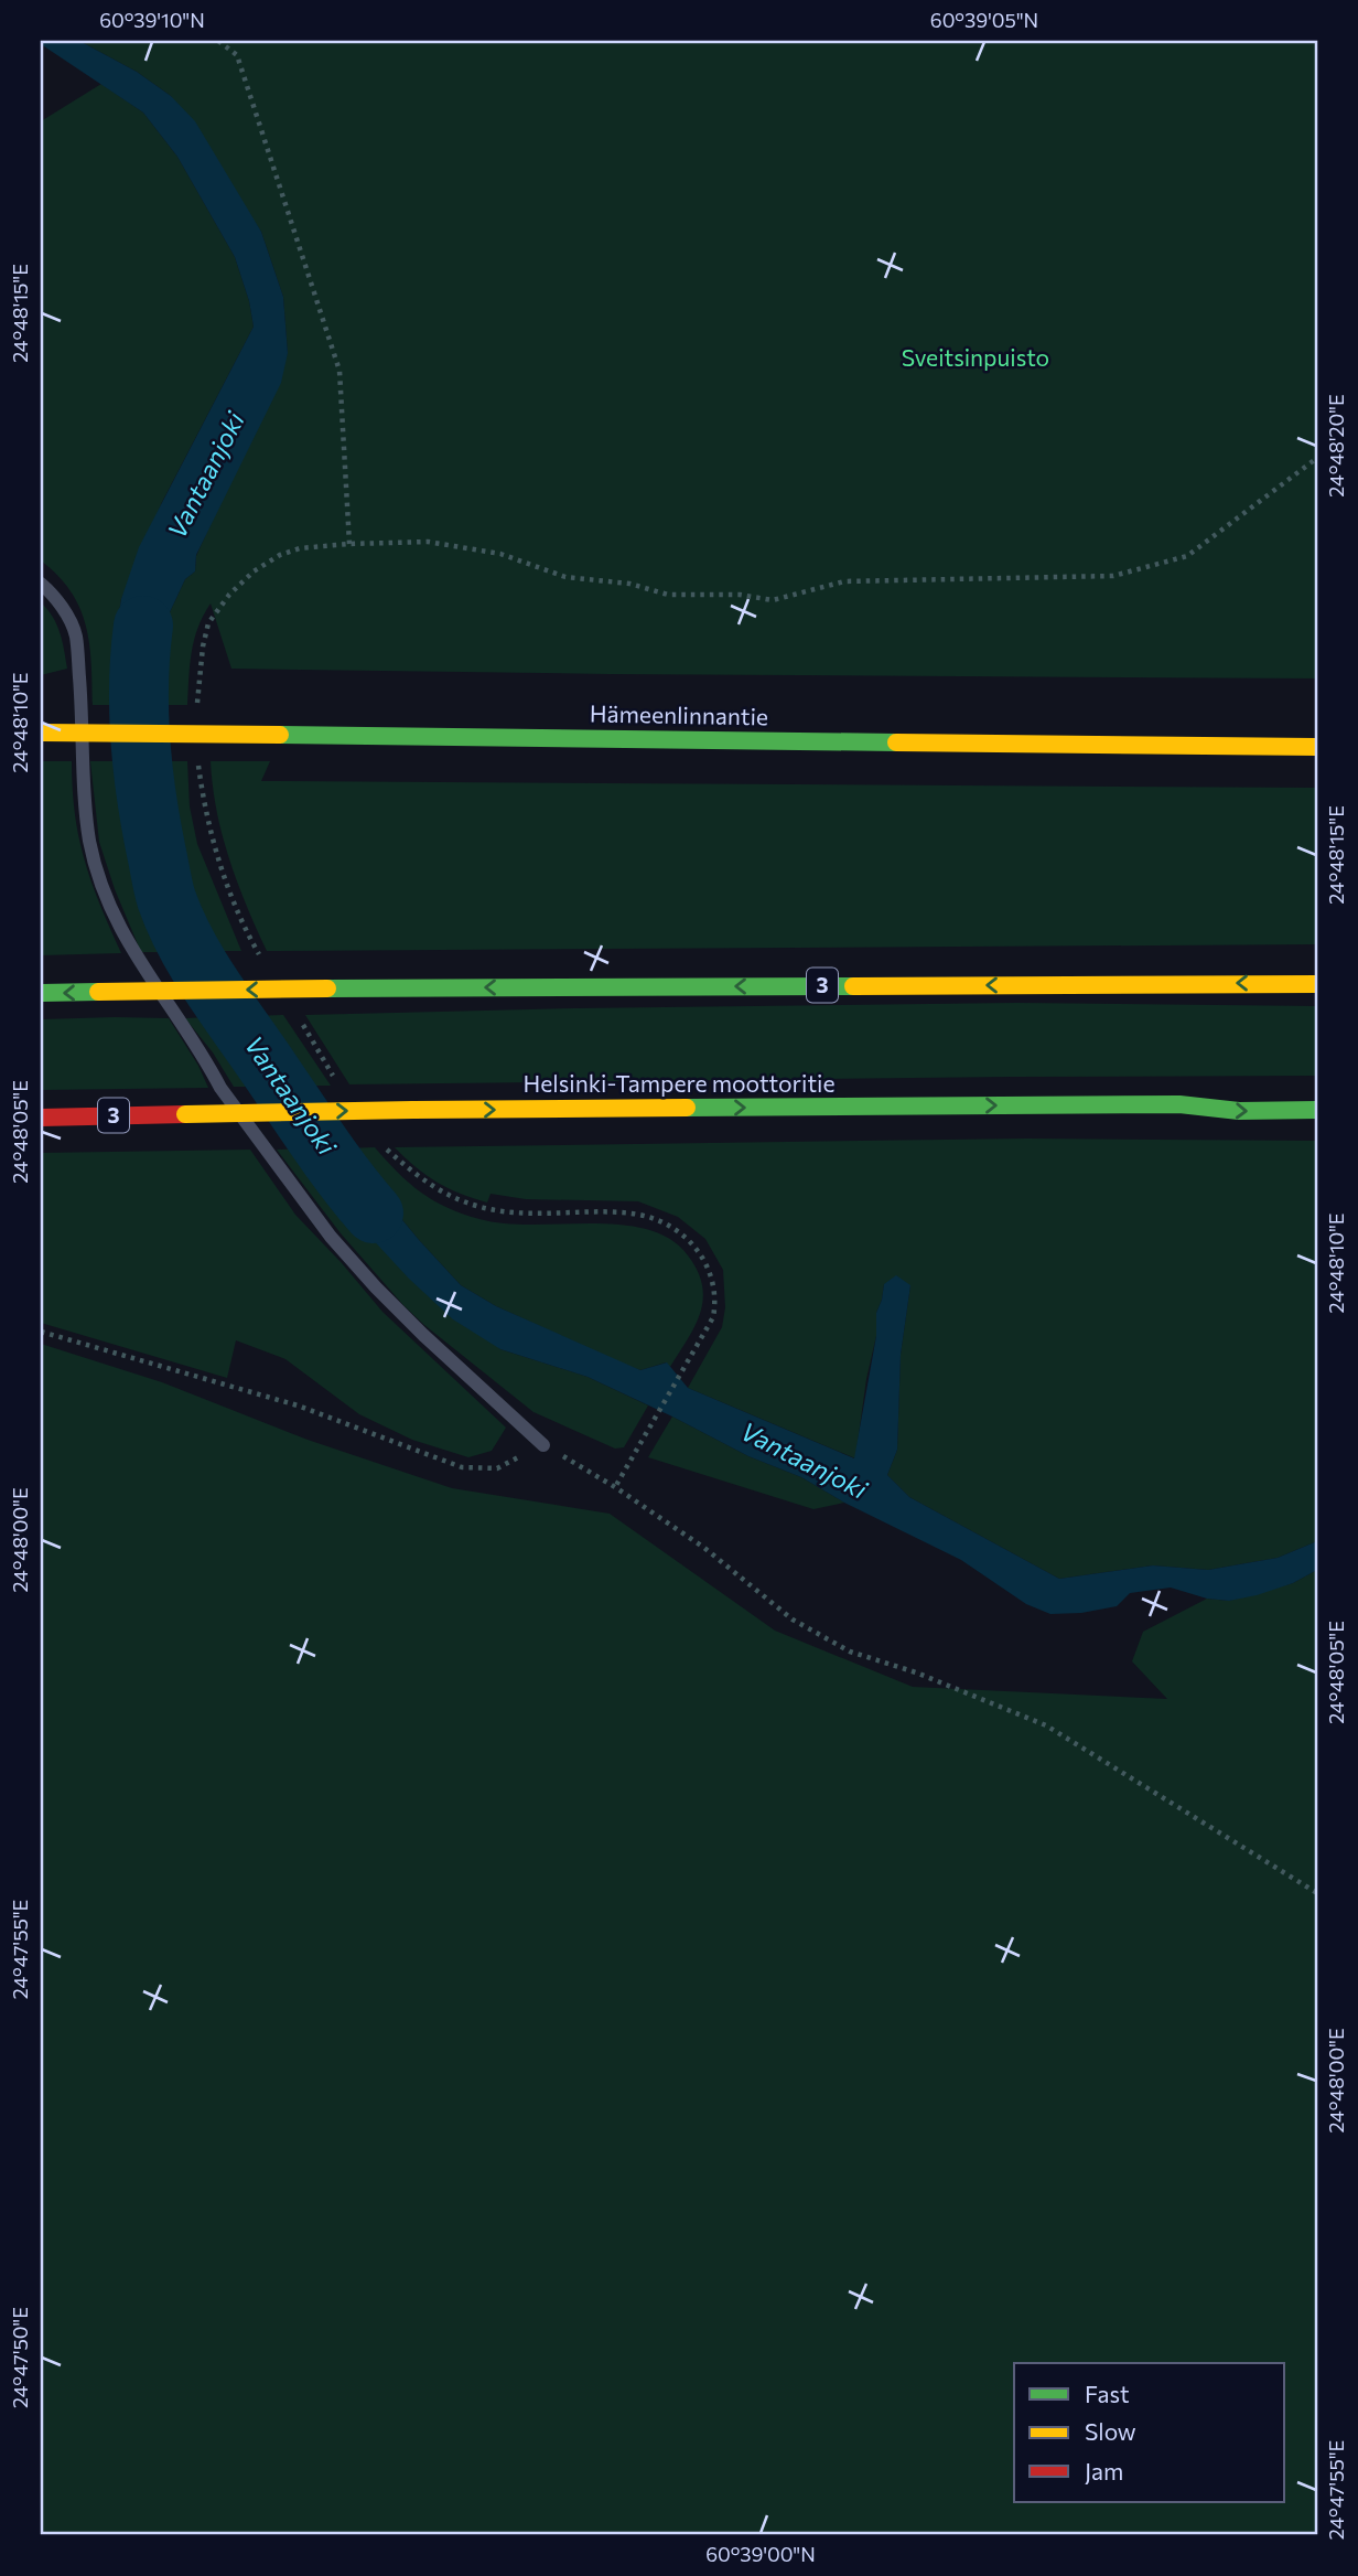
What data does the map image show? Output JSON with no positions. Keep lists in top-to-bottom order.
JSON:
{
  "streets": {
    "main road": ["Hämeenlinnantie", "3", "Helsinki-Tampere moottoritie"]
  },
  "water": ["Vantaanjoki"],
  "parks": ["Sveitsinpuisto"],
  "legend": ["Fast", "Slow", "Jam"],
  "coordinates": [
    "60°39'10\"N",
    "60°39'05\"N",
    "24°48'15\"E",
    "24°48'20\"E",
    "24°48'10\"E",
    "24°48'05\"E",
    "24°48'00\"E",
    "24°47'55\"E",
    "24°47'50\"E",
    "60°39'00\"N"
  ]
}
